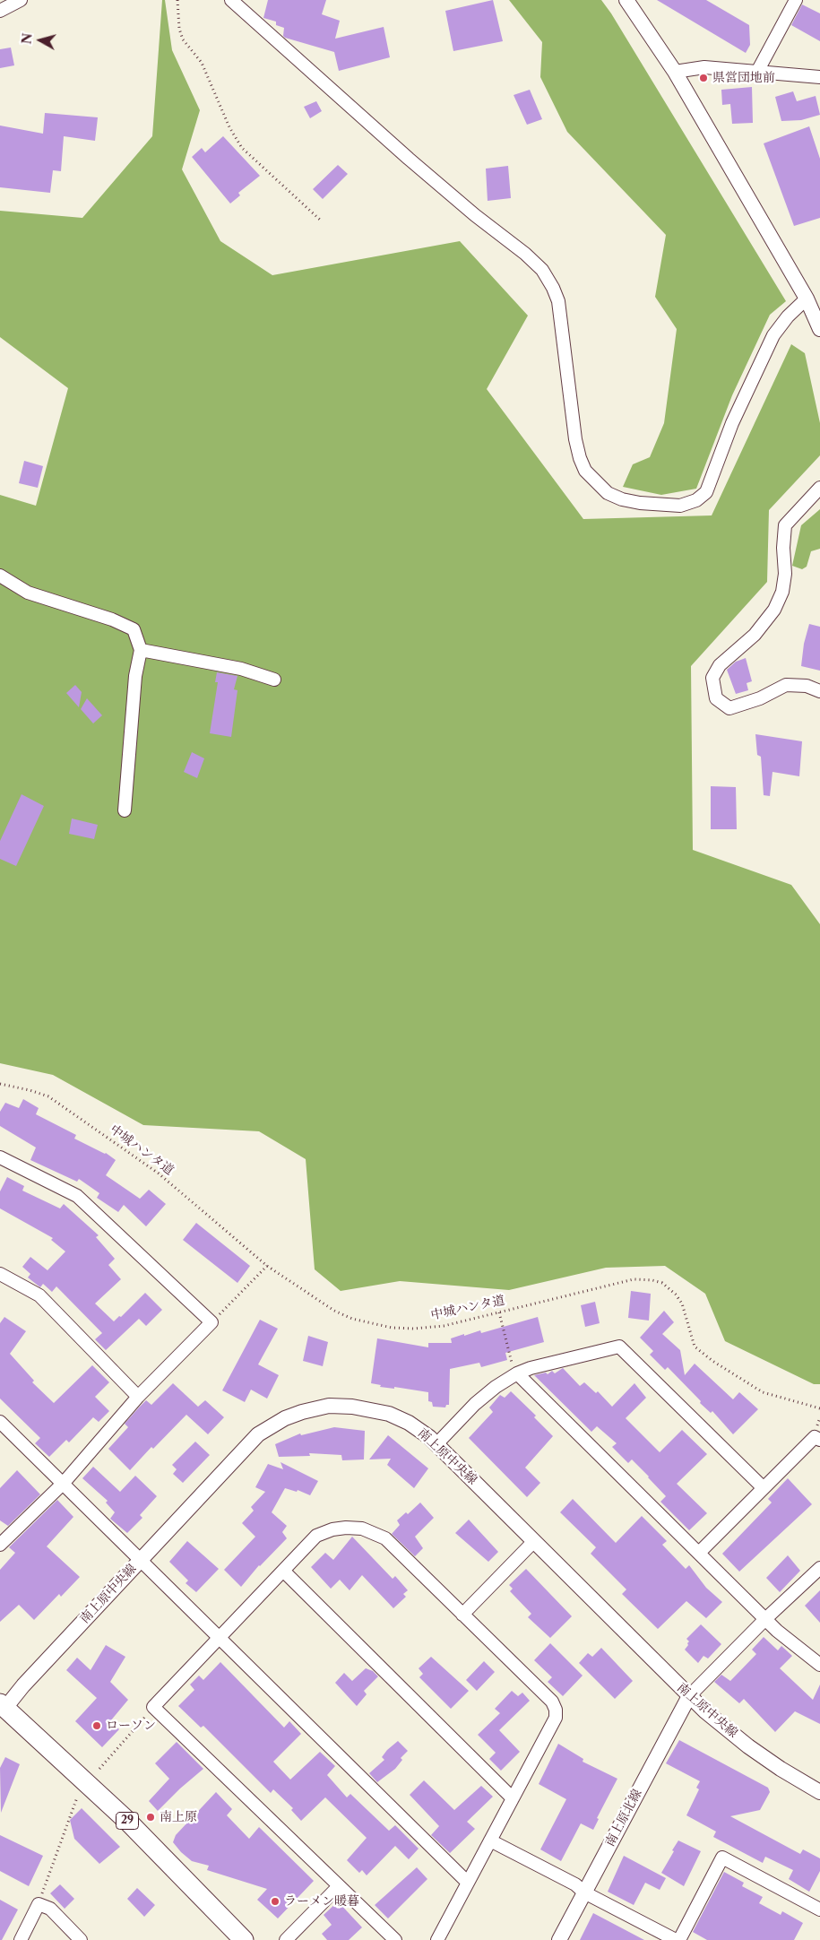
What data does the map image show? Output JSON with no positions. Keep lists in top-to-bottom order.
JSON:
{
  "streets": {
    "main road": ["29"],
    "street": ["南上原中央線", "南上原北線"],
    "path": ["中城ハンタ道"]
  },
  "crossings": [
    ["南上原中央線", "南上原北線"],
    ["南上原中央線", "29"]
  ],
  "places": [
    "県営団地前",
    "ローソン",
    "南上原",
    "ラーメン暖暮"
  ],
  "north": "left"
}
